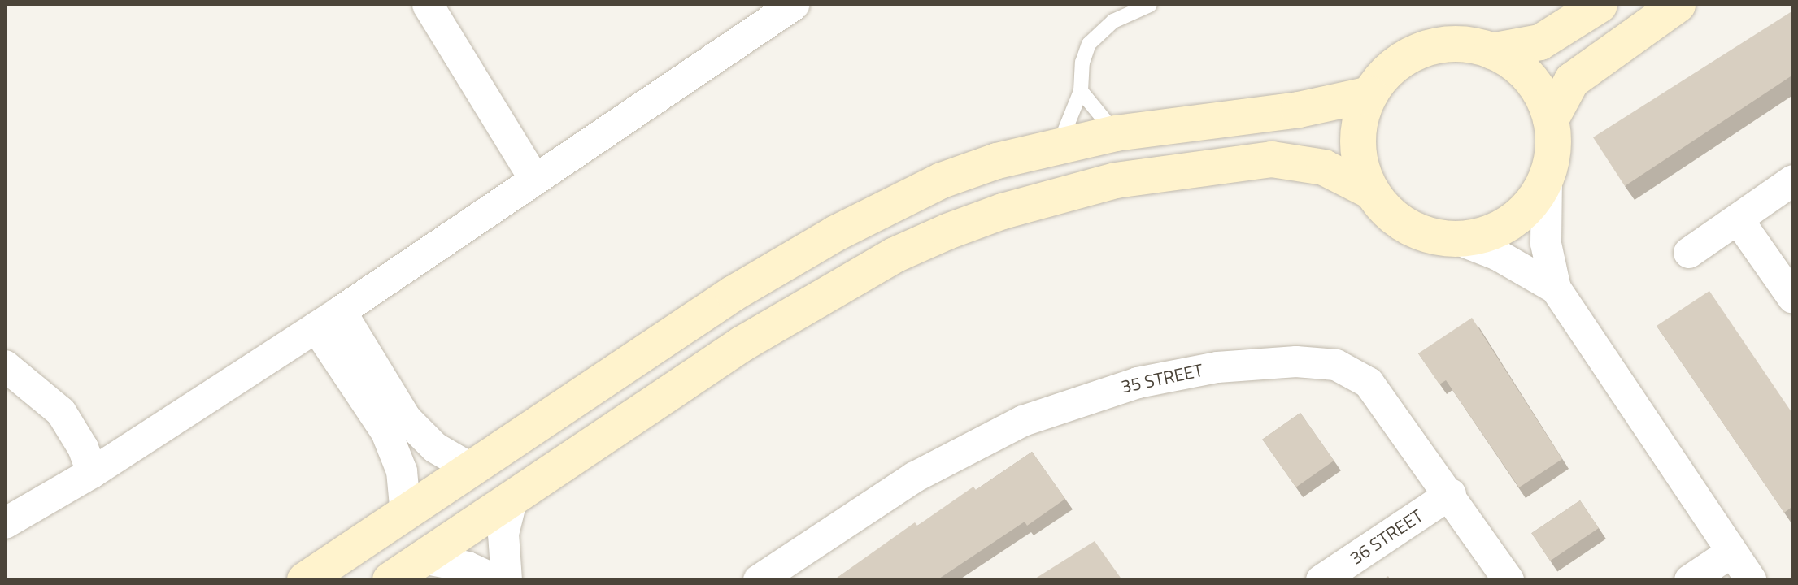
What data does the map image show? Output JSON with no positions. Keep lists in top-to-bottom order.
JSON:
{
  "streets": {
    "street": ["35 STREET", "36 STREET"]
  },
  "crossings": [
    ["35 STREET", "36 STREET"]
  ]
}
